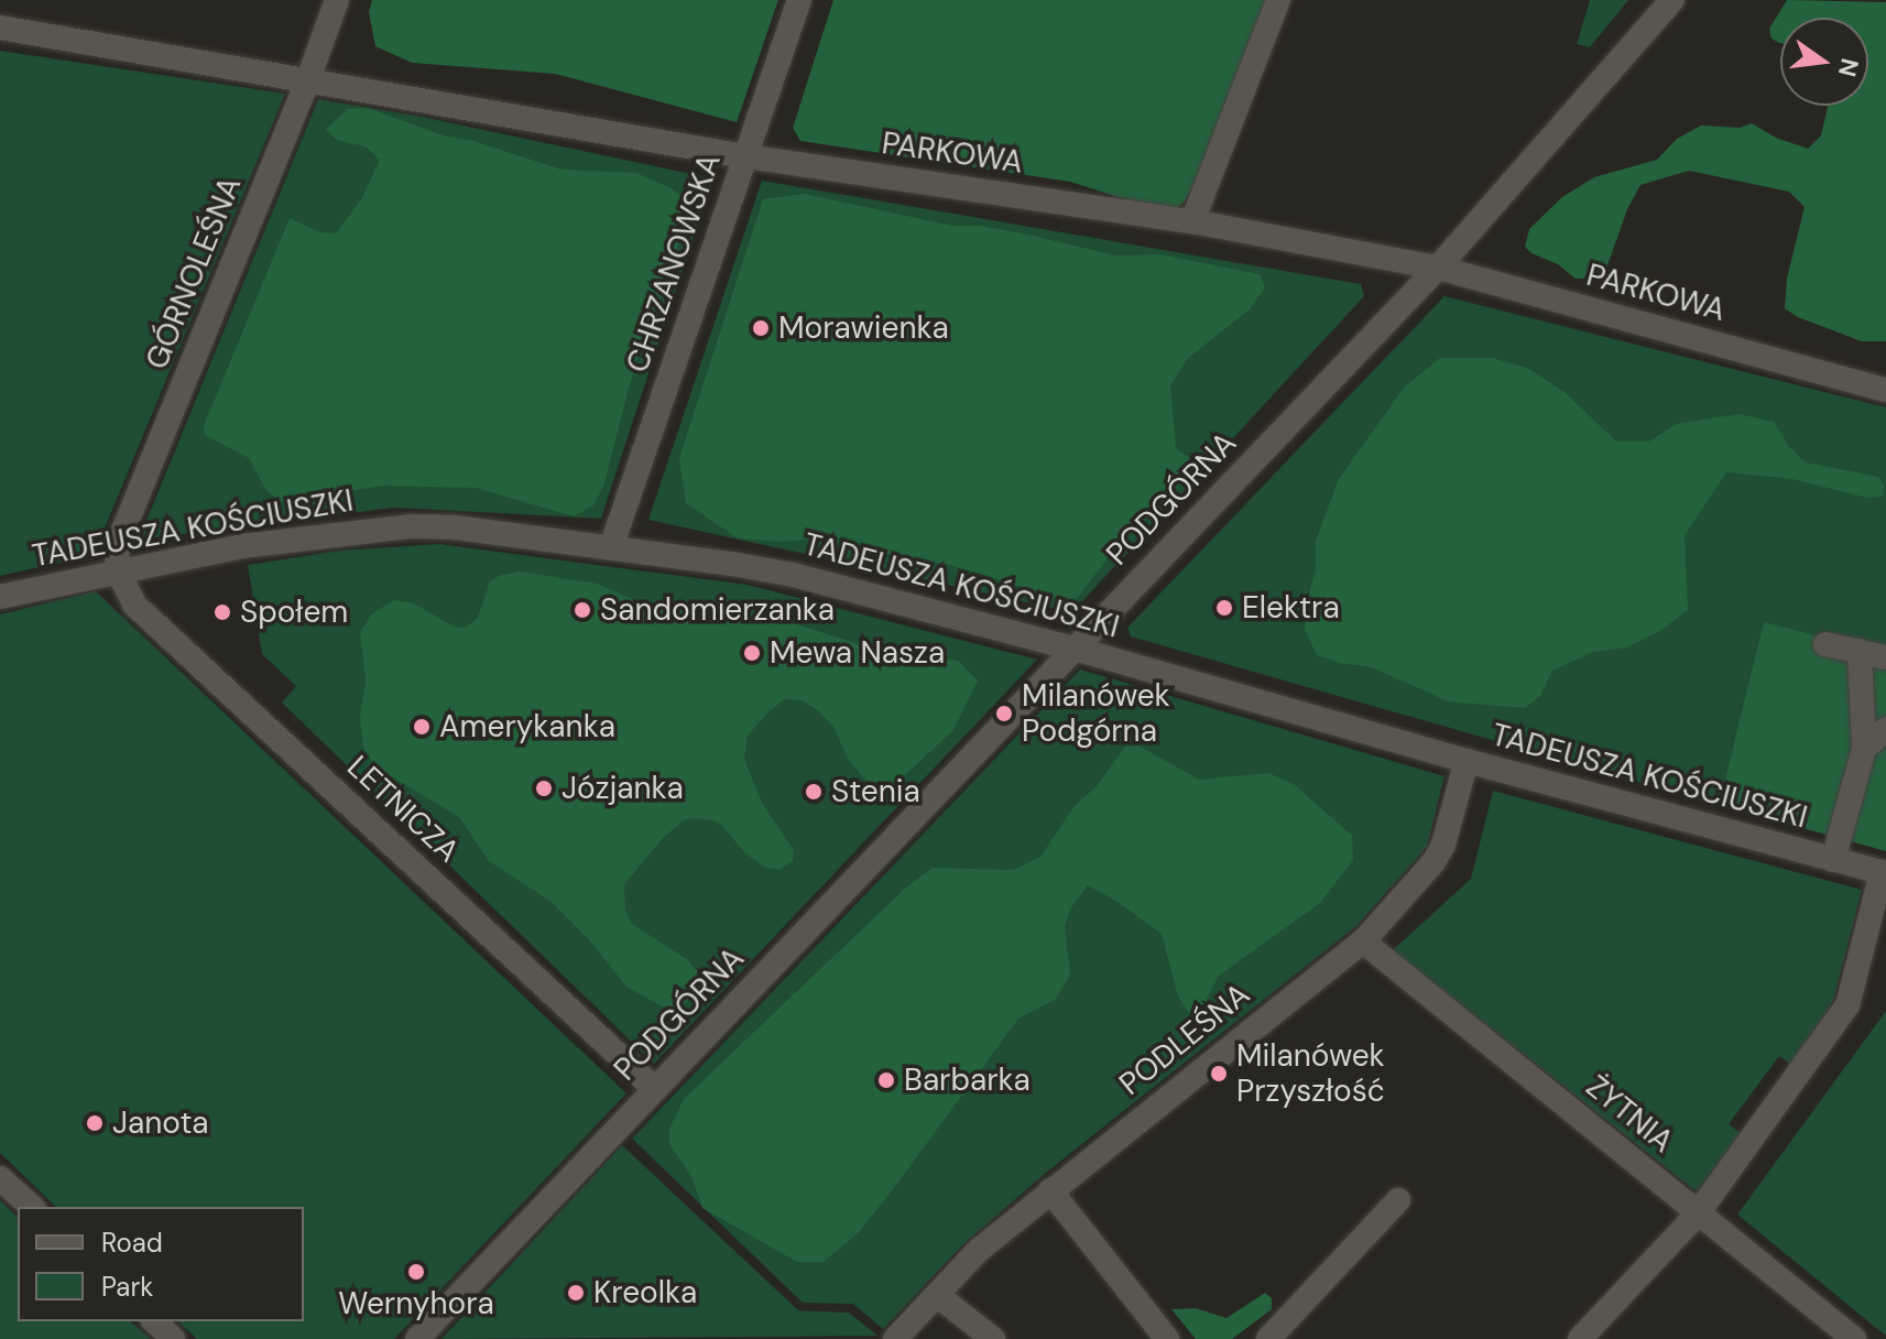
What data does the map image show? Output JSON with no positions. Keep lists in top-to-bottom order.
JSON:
{
  "streets": {
    "street": [
      "PARKOWA",
      "CHRZANOWSKA",
      "GÓRNOLEŚNA",
      "PODGÓRNA",
      "TADEUSZA KOŚCIUSZKI",
      "LETNICZA",
      "PODLEŚNA",
      "ŻYTNIA"
    ]
  },
  "crossings": [
    ["PARKOWA", "CHRZANOWSKA"],
    ["PARKOWA", "GÓRNOLEŚNA"],
    ["PARKOWA", "PODGÓRNA"],
    ["CHRZANOWSKA", "TADEUSZA KOŚCIUSZKI"],
    ["GÓRNOLEŚNA", "TADEUSZA KOŚCIUSZKI"],
    ["GÓRNOLEŚNA", "LETNICZA"],
    ["PODGÓRNA", "TADEUSZA KOŚCIUSZKI"],
    ["PODGÓRNA", "LETNICZA"],
    ["TADEUSZA KOŚCIUSZKI", "LETNICZA"],
    ["TADEUSZA KOŚCIUSZKI", "PODLEŚNA"],
    ["PODLEŚNA", "ŻYTNIA"]
  ],
  "places": [
    "Morawienka",
    "Elektra",
    "Sandomierzanka",
    "Społem",
    "Mewa Nasza",
    "Milanówek Podgórna",
    "Amerykanka",
    "Józjanka",
    "Stenia",
    "Milanówek Przyszłość",
    "Barbarka",
    "Janota",
    "Wernyhora",
    "Kreolka"
  ],
  "legend": ["Road", "Park"],
  "north": "right"
}
